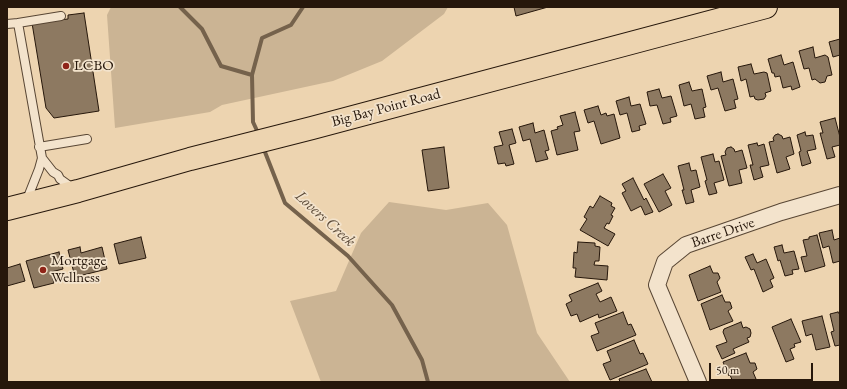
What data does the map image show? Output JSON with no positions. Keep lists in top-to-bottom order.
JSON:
{
  "streets": {
    "main road": ["Big Bay Point Road"],
    "street": ["Barre Drive"]
  },
  "water": ["Lovers Creek"],
  "places": ["LCBO", "Mortgage Wellness"],
  "scale_bar": "50 m"
}
